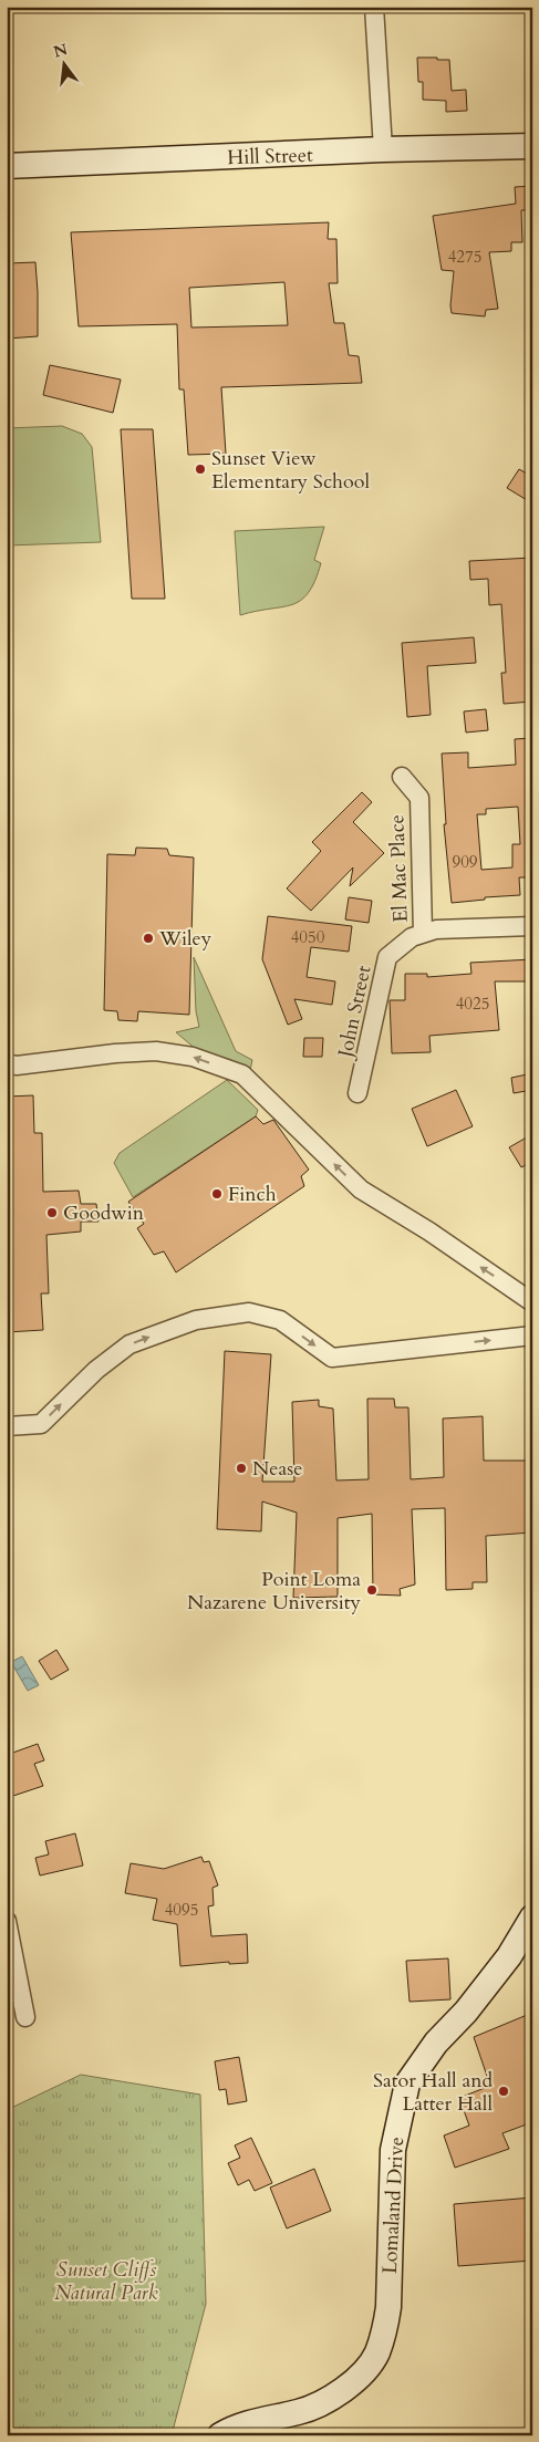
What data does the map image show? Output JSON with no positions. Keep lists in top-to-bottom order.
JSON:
{
  "streets": {
    "street": [
      "Hill Street",
      "El Mac Place",
      "John Street",
      "Lomaland Drive"
    ]
  },
  "crossings": [
    ["El Mac Place", "John Street"]
  ],
  "parks": ["Sunset Cliffs Natural Park"],
  "places": [
    "Sunset View Elementary School",
    "Wiley",
    "Finch",
    "Goodwin",
    "Nease",
    "Point Loma Nazarene University",
    "Sator Hall and Latter Hall"
  ],
  "house_numbers": [
    "4275",
    "909",
    "4050",
    "4025",
    "4095"
  ],
  "north": "top"
}
